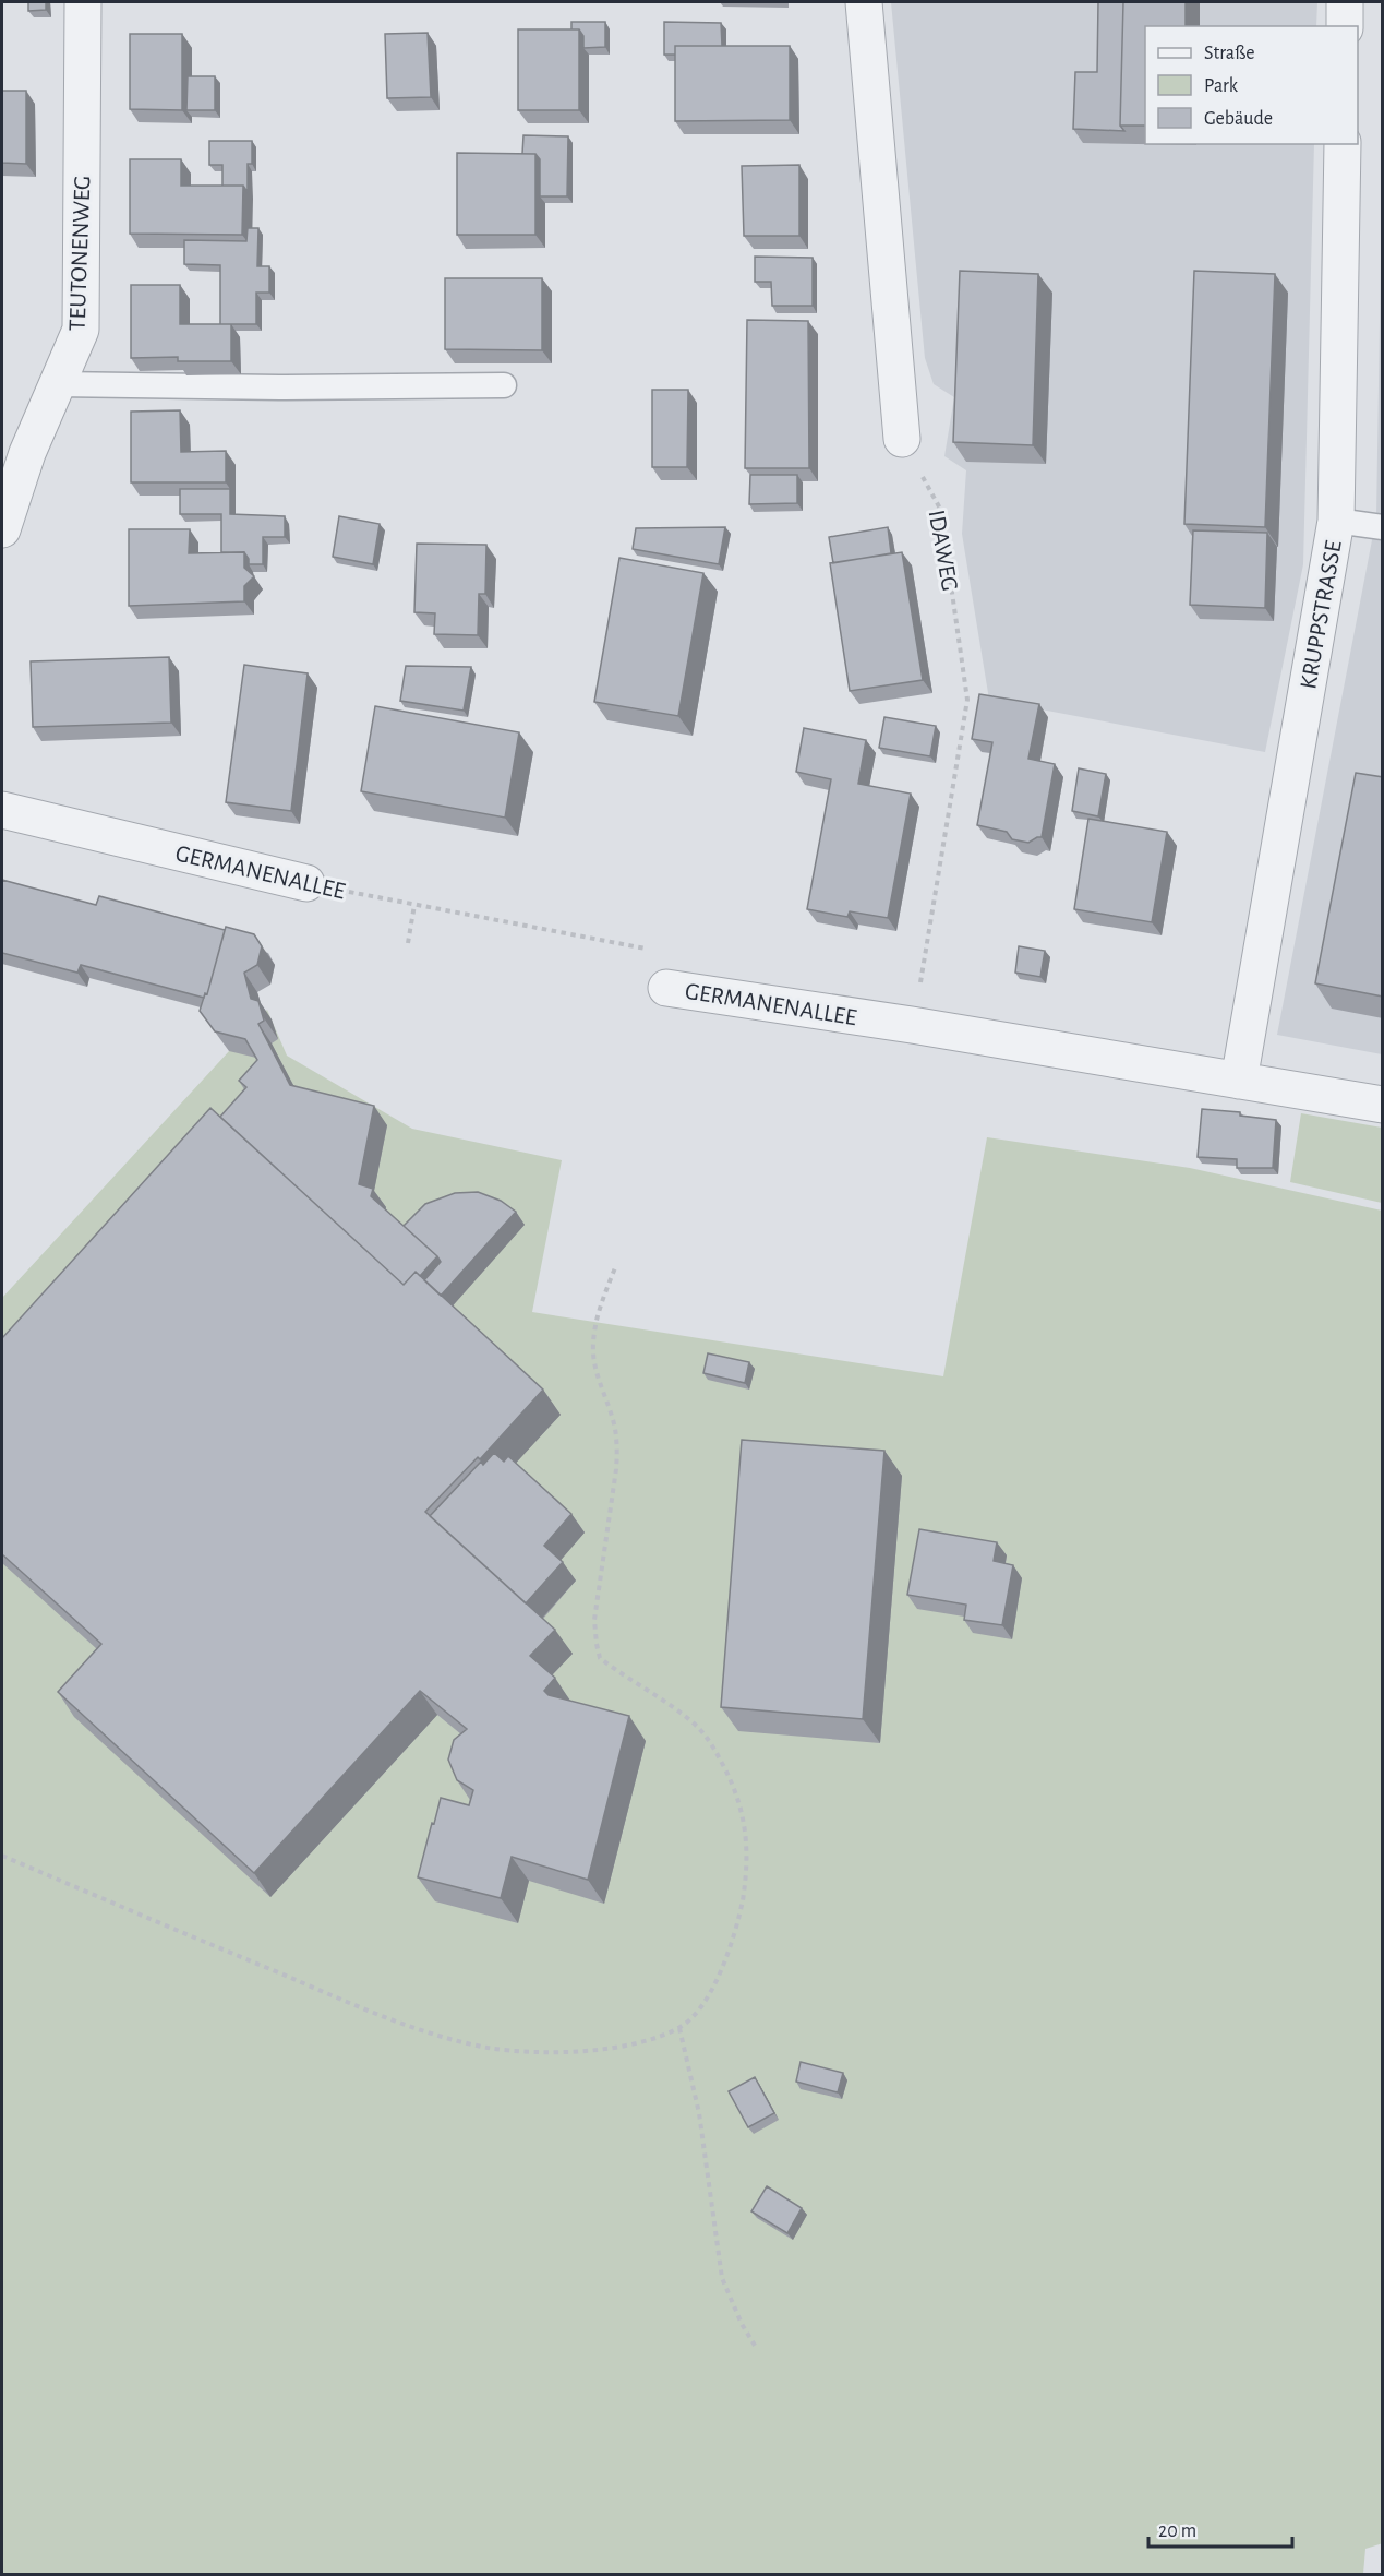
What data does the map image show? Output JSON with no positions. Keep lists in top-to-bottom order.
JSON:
{
  "streets": {
    "street": ["TEUTONENWEG", "KRUPPSTRASSE", "GERMANENALLEE"],
    "path": ["IDAWEG"]
  },
  "crossings": [
    ["IDAWEG", "GERMANENALLEE"],
    ["KRUPPSTRASSE", "GERMANENALLEE"]
  ],
  "legend": ["Straße", "Park", "Gebäude"],
  "scale_bar": "20 m"
}
